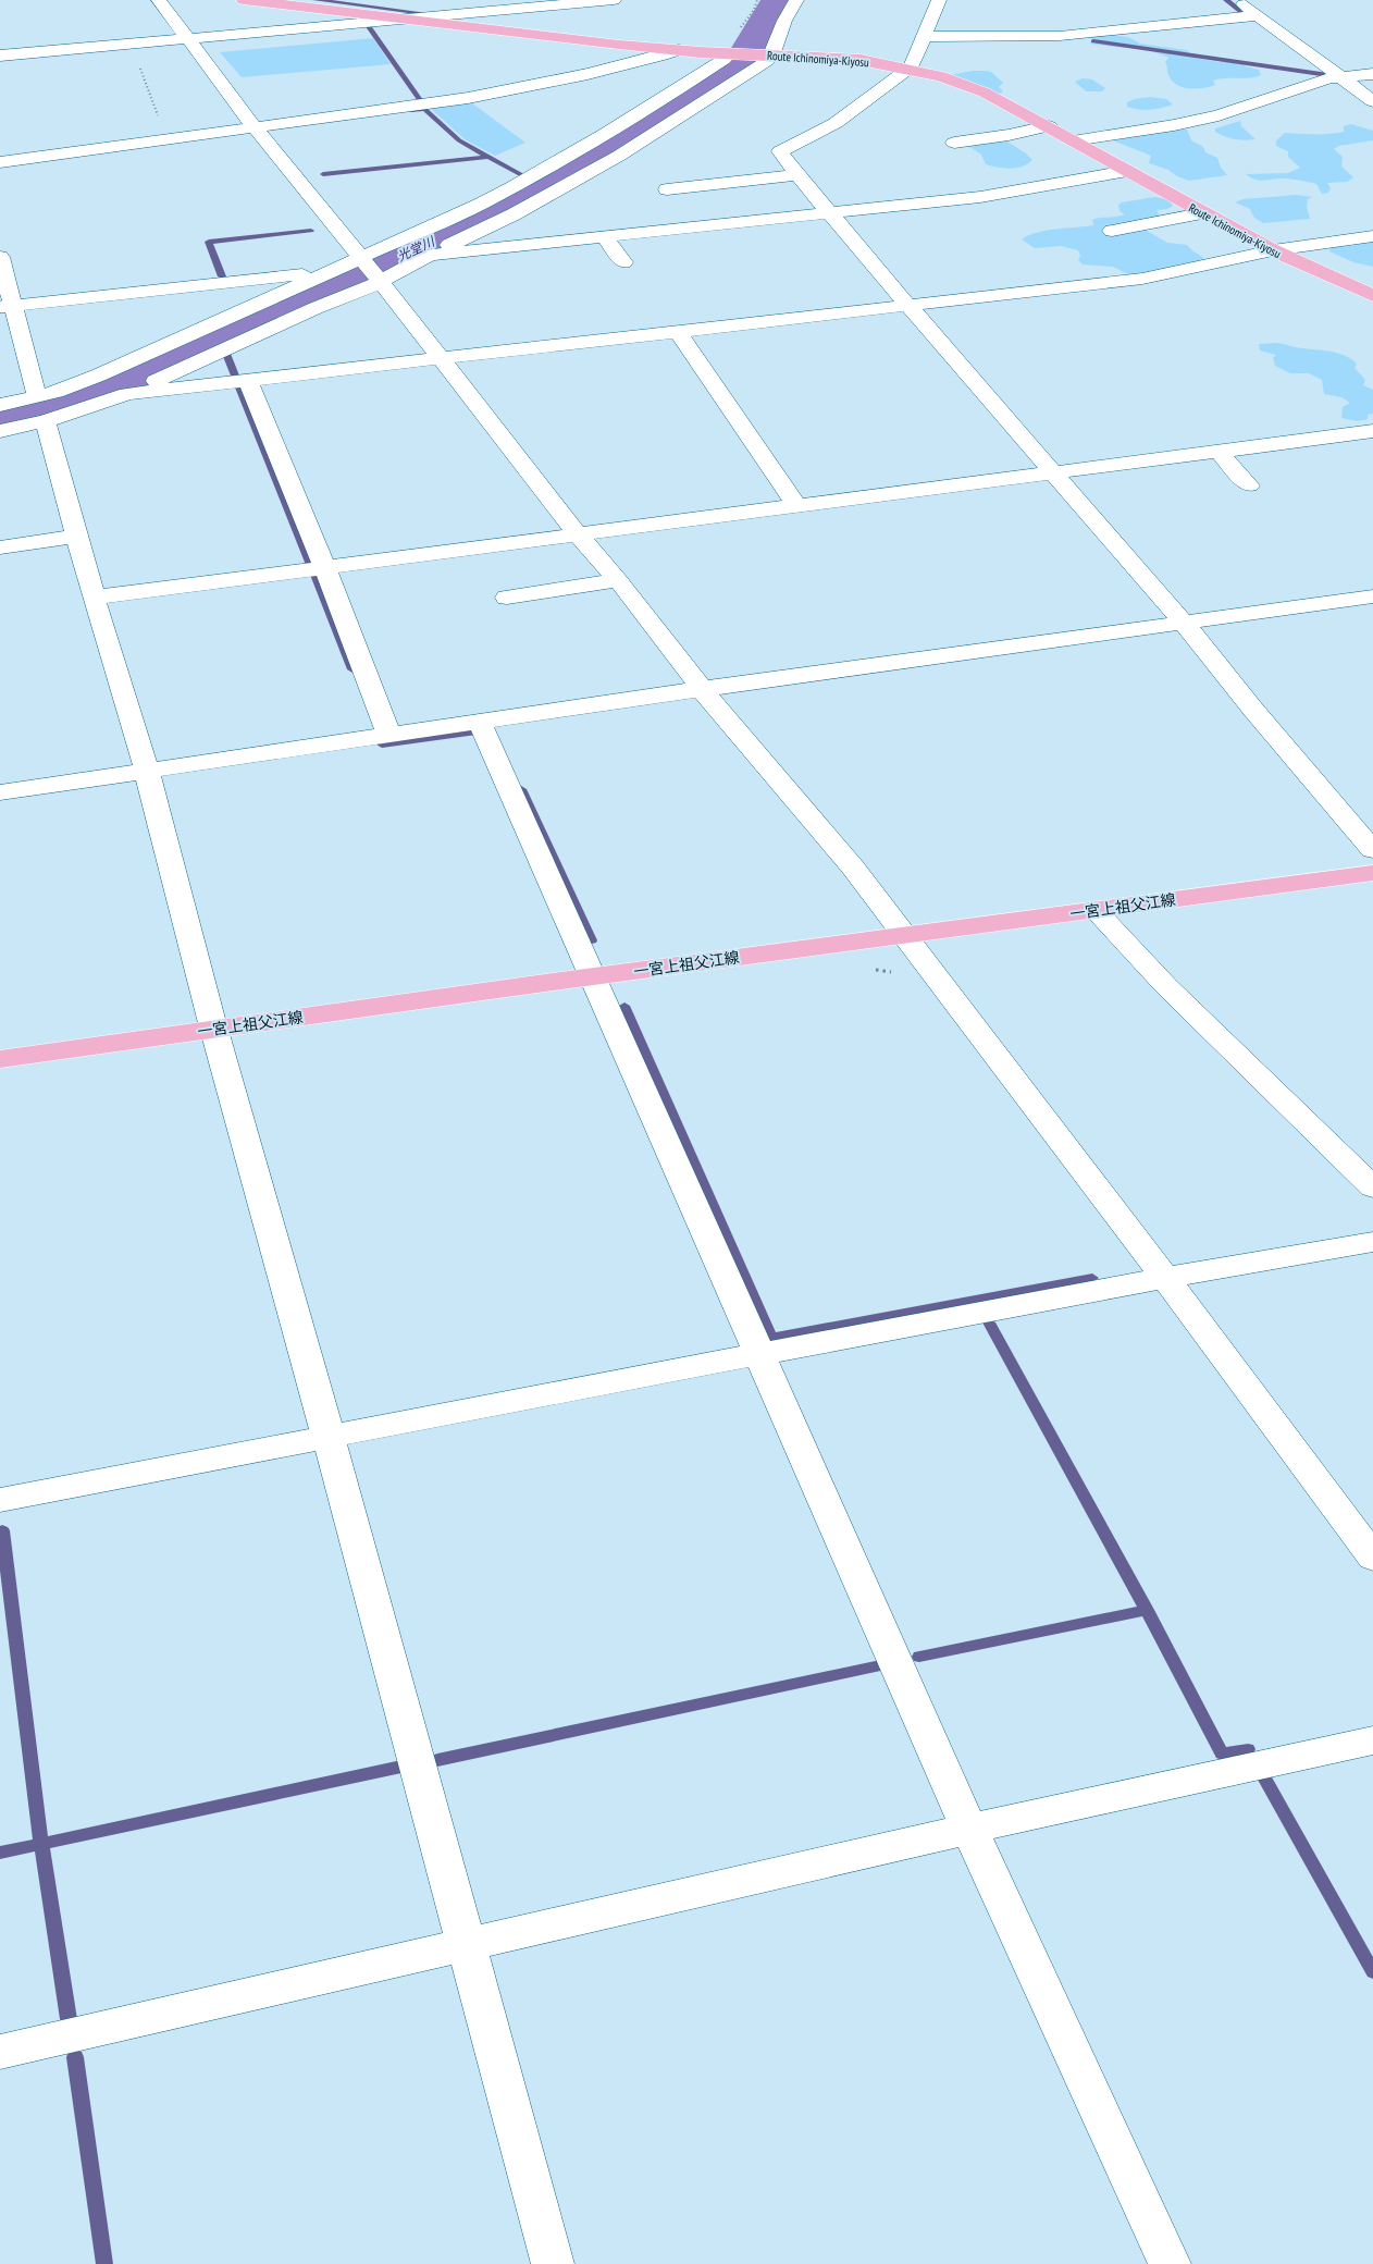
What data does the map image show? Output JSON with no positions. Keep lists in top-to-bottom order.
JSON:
{
  "streets": {
    "main road": ["Route Ichinomiya-Kiyosu", "一宮上祖父江線"]
  },
  "water": ["光堂川"]
}
